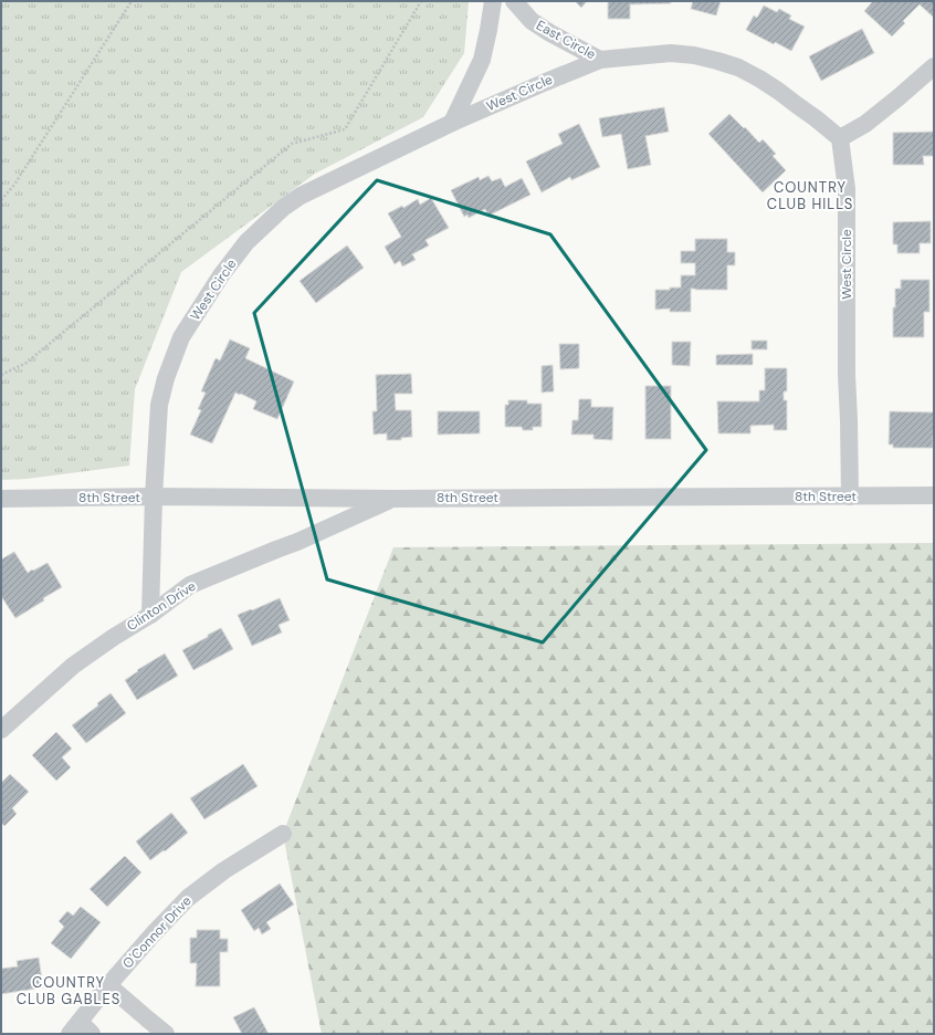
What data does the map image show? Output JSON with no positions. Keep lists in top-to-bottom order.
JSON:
{
  "streets": {
    "street": [
      "East Circle",
      "West Circle",
      "8th Street",
      "Clinton Drive",
      "O'Connor Drive"
    ]
  },
  "crossings": [
    ["East Circle", "West Circle"],
    ["West Circle", "8th Street"],
    ["West Circle", "Clinton Drive"],
    ["8th Street", "Clinton Drive"]
  ],
  "districts": ["COUNTRY CLUB HILLS", "COUNTRY CLUB GABLES"]
}
